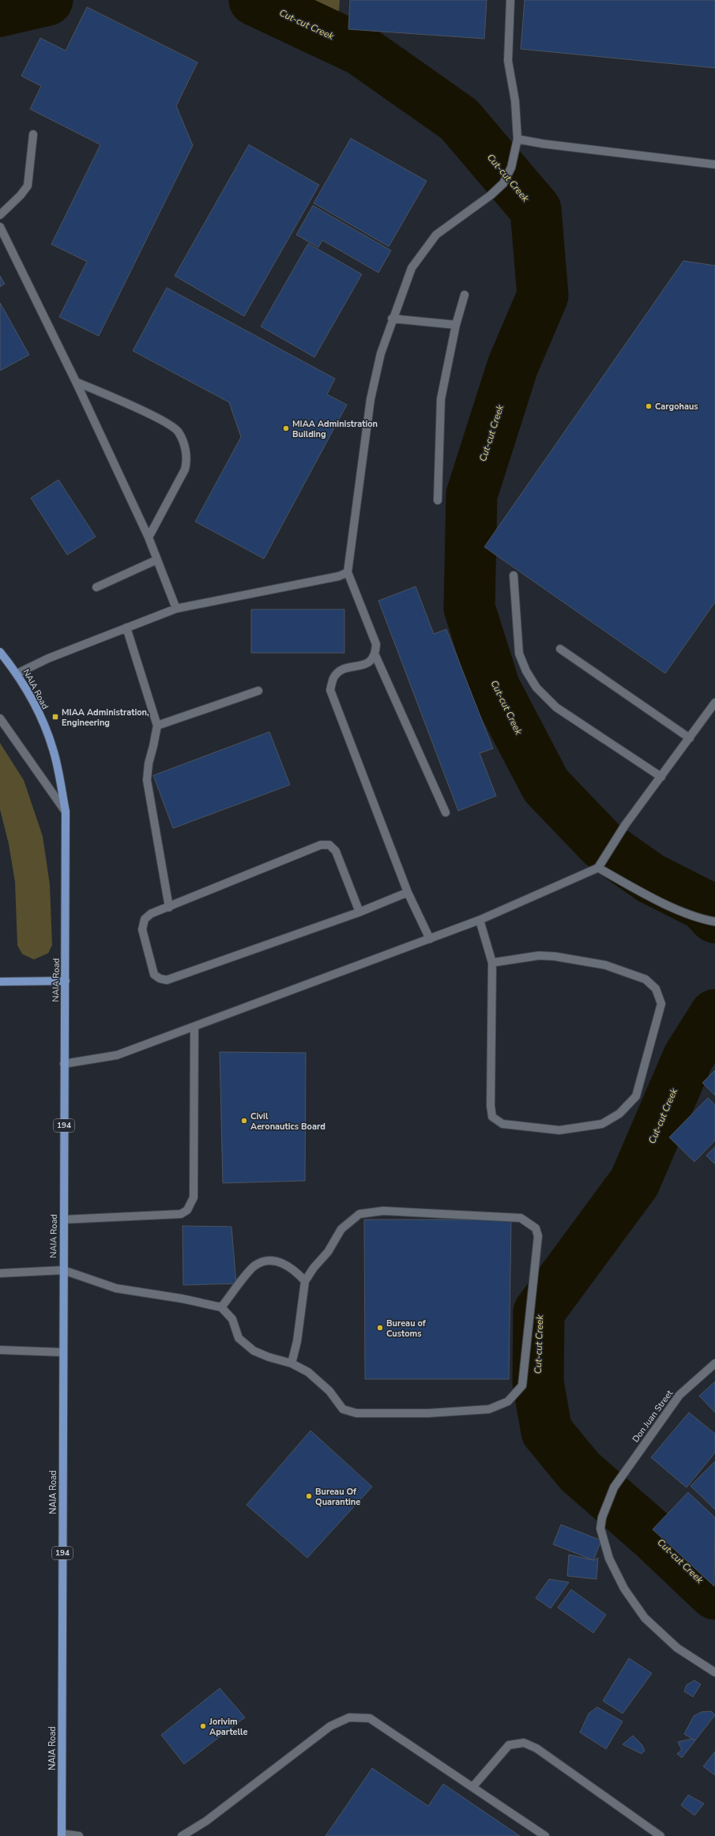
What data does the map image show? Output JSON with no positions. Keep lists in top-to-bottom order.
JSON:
{
  "streets": {
    "main road": ["NAIA Road", "194"],
    "street": ["Don Juan Street"]
  },
  "water": ["Cut-cut Creek"],
  "places": {
    "other": [
      "Cargohaus",
      "MIAA Administration Building",
      "Civil Aeronautics Board",
      "Bureau of Customs",
      "Bureau Of Quarantine",
      "Jorivim Apartelle"
    ],
    "transit": ["MIAA Administration, Engineering"]
  }
}
